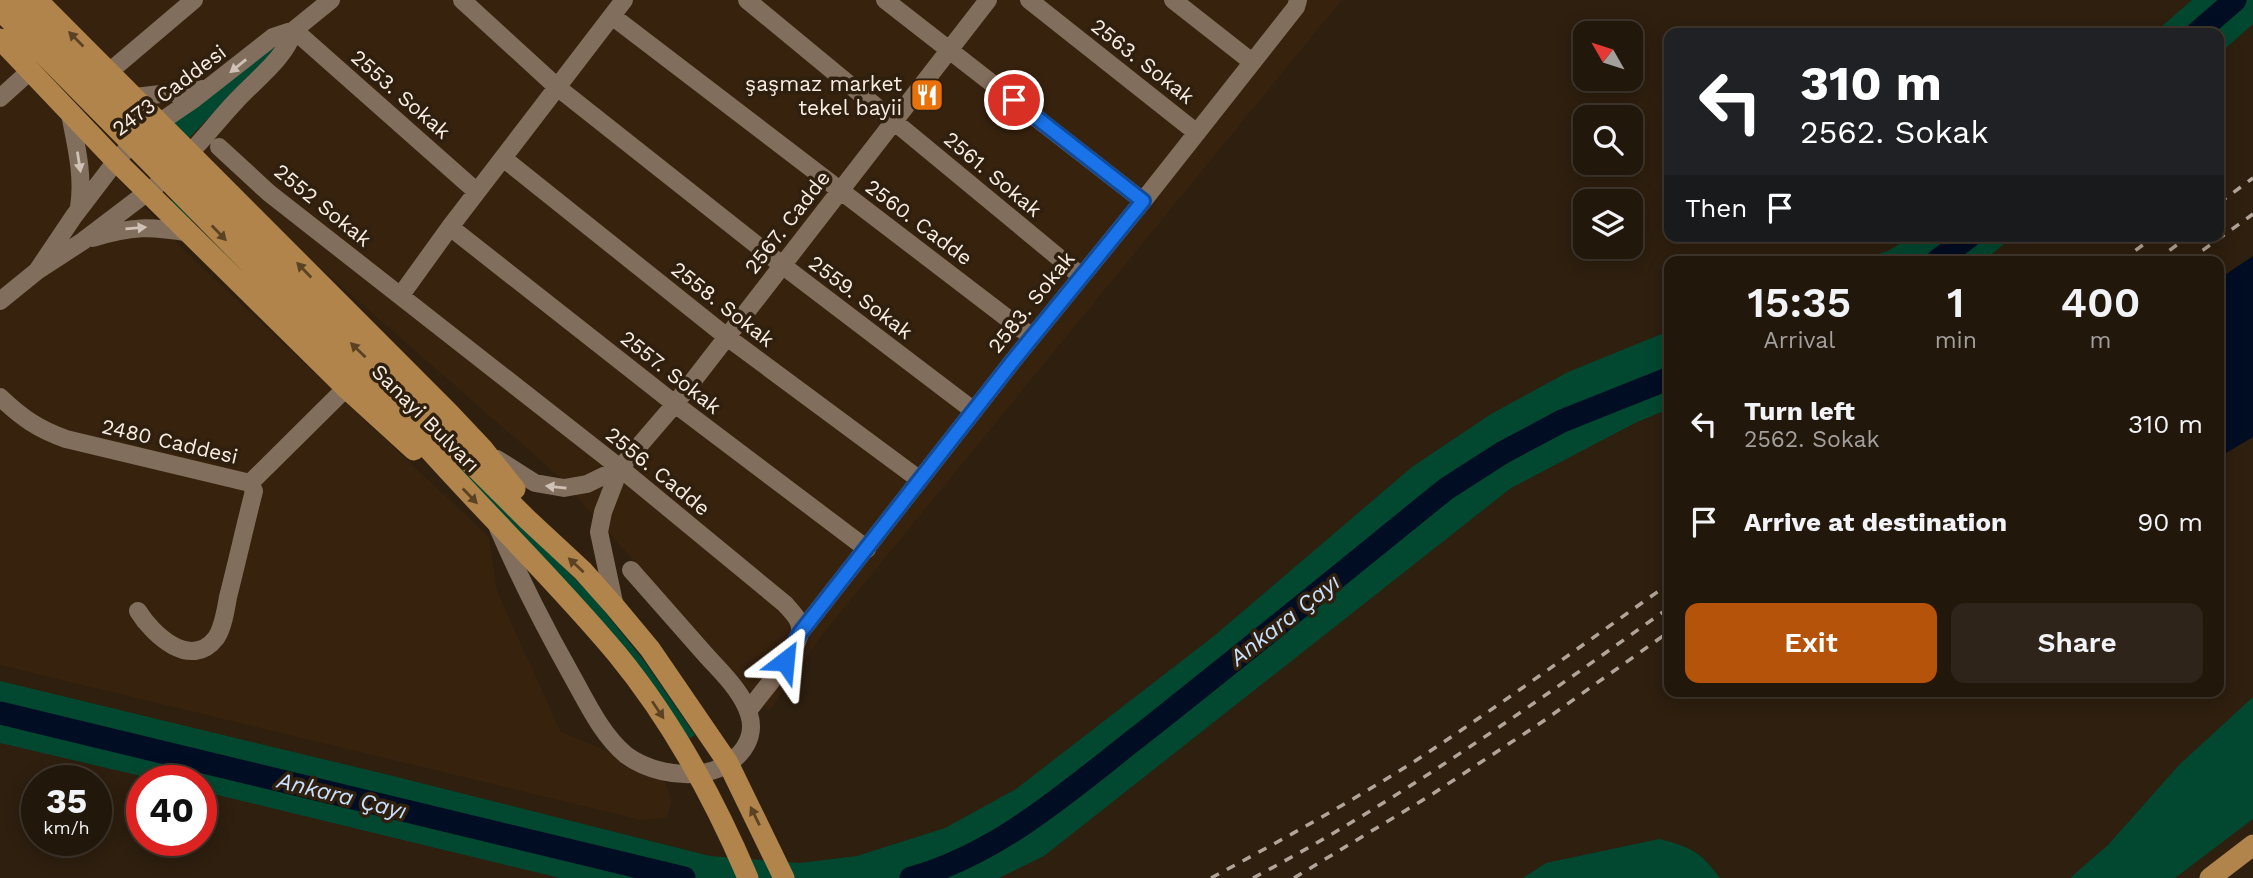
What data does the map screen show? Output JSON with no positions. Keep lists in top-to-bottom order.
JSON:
{
  "streets": {
    "main road": ["Sanayi Bulvarı"],
    "street": [
      "2563. Sokak",
      "2473 Caddesi",
      "2553. Sokak",
      "2561. Sokak",
      "2552 Sokak",
      "2567. Cadde",
      "2560. Cadde",
      "2559. Sokak",
      "2583. Sokak",
      "2558. Sokak",
      "2557. Sokak",
      "2480 Caddesi",
      "2556. Cadde"
    ]
  },
  "crossings": [
    ["2563. Sokak", "2583. Sokak"],
    ["2473 Caddesi", "2553. Sokak"],
    ["2561. Sokak", "2567. Cadde"],
    ["2561. Sokak", "2583. Sokak"],
    ["2552 Sokak", "2556. Cadde"],
    ["2567. Cadde", "2560. Cadde"],
    ["2567. Cadde", "2559. Sokak"],
    ["2567. Cadde", "2558. Sokak"],
    ["2567. Cadde", "2557. Sokak"],
    ["2567. Cadde", "2556. Cadde"],
    ["2560. Cadde", "2583. Sokak"],
    ["2559. Sokak", "2583. Sokak"],
    ["2583. Sokak", "2558. Sokak"],
    ["2583. Sokak", "2557. Sokak"],
    ["2583. Sokak", "2556. Cadde"]
  ],
  "water": ["Ankara Çayı"],
  "places": {
    "restaurant": ["şaşmaz market tekel bayii"]
  },
  "north": "top left",
  "page": {
    "turn": ["310 m", "2562. Sokak"],
    "then": "Then",
    "eta": [
      "15:35",
      "Arrival",
      "1",
      "min",
      "400",
      "m"
    ],
    "list": [
      {
        "name": "Turn left",
        "note": "2562. Sokak",
        "value": "310 m"
      },
      {
        "name": "Arrive at destination",
        "value": "90 m"
      }
    ],
    "buttons": ["Exit", "Share"],
    "speed": "35 km/h",
    "limit": "40"
  }
}
